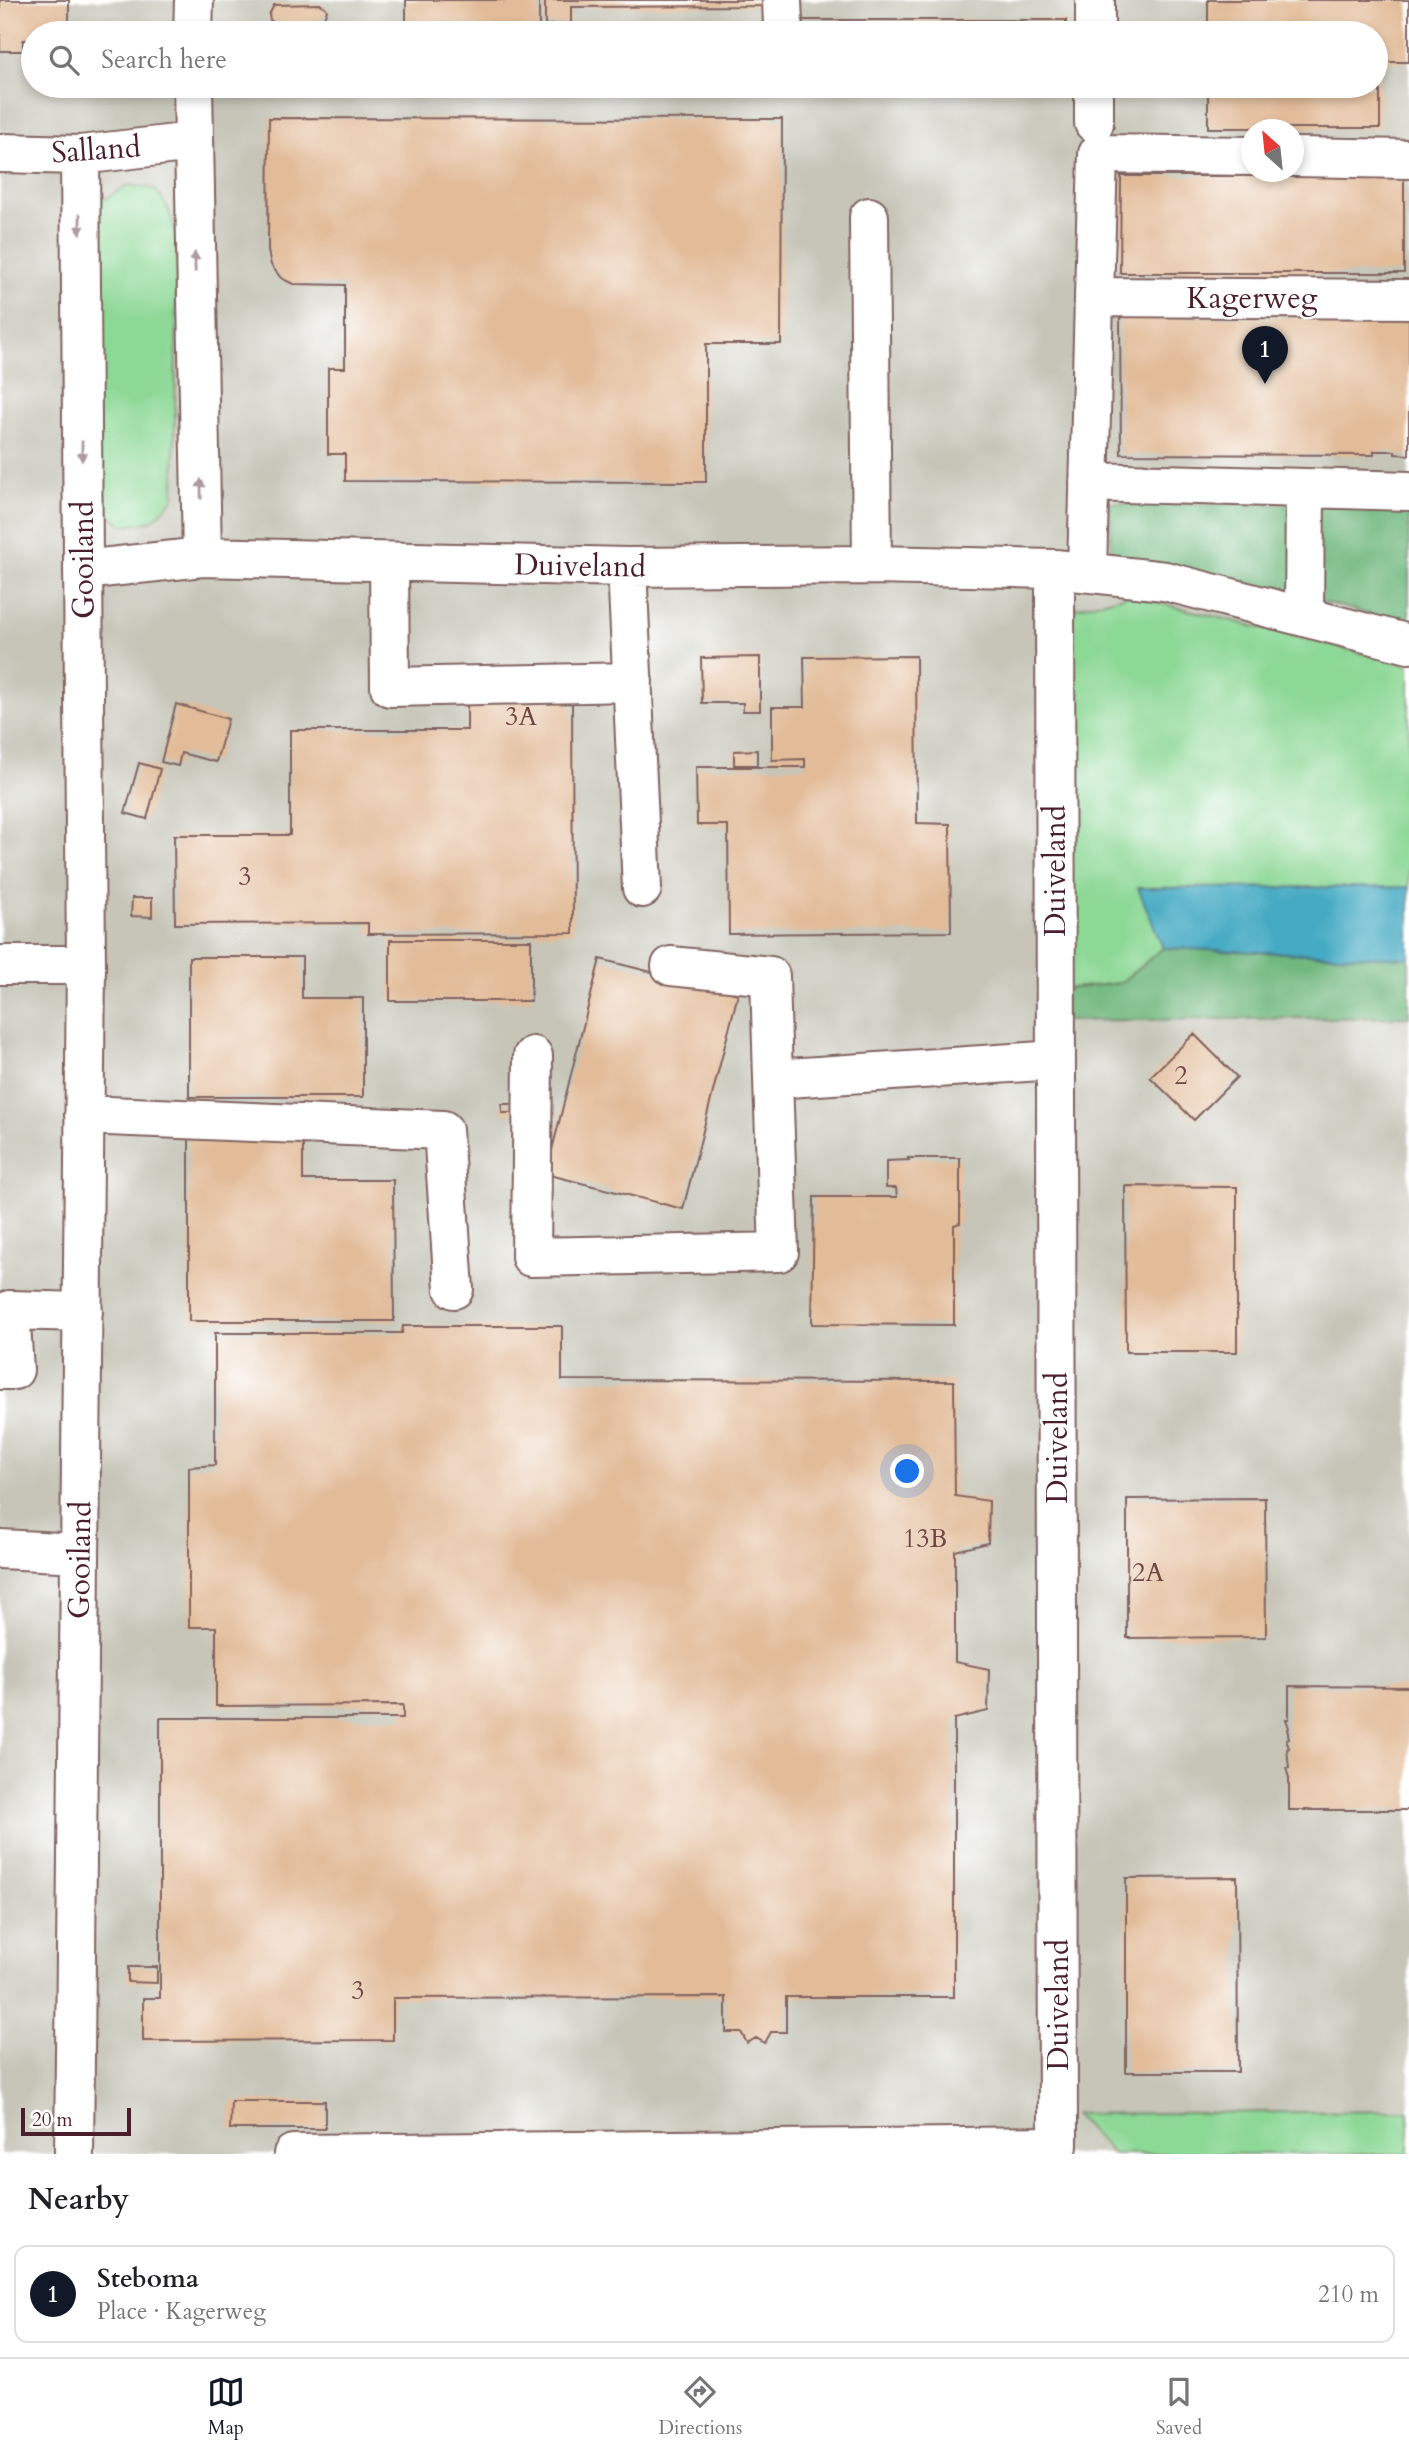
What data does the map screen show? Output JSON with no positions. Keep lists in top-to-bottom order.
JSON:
{
  "streets": {
    "street": [
      "Salland",
      "Kagerweg",
      "Gooiland",
      "Duiveland"
    ]
  },
  "crossings": [
    ["Salland", "Gooiland"],
    ["Gooiland", "Duiveland"]
  ],
  "house_numbers": [
    "3A",
    "3",
    "2",
    "13B",
    "2A",
    "3"
  ],
  "scale_bar": "20 m",
  "north": "top left",
  "page": {
    "search": "Search here",
    "pins": "1",
    "scale": "20 m",
    "heading": "Nearby",
    "list": [
      {
        "mark": "1",
        "name": "Steboma",
        "note": "Place · Kagerweg",
        "value": "210 m"
      }
    ],
    "nav": ["Map", "Directions", "Saved"]
  }
}
